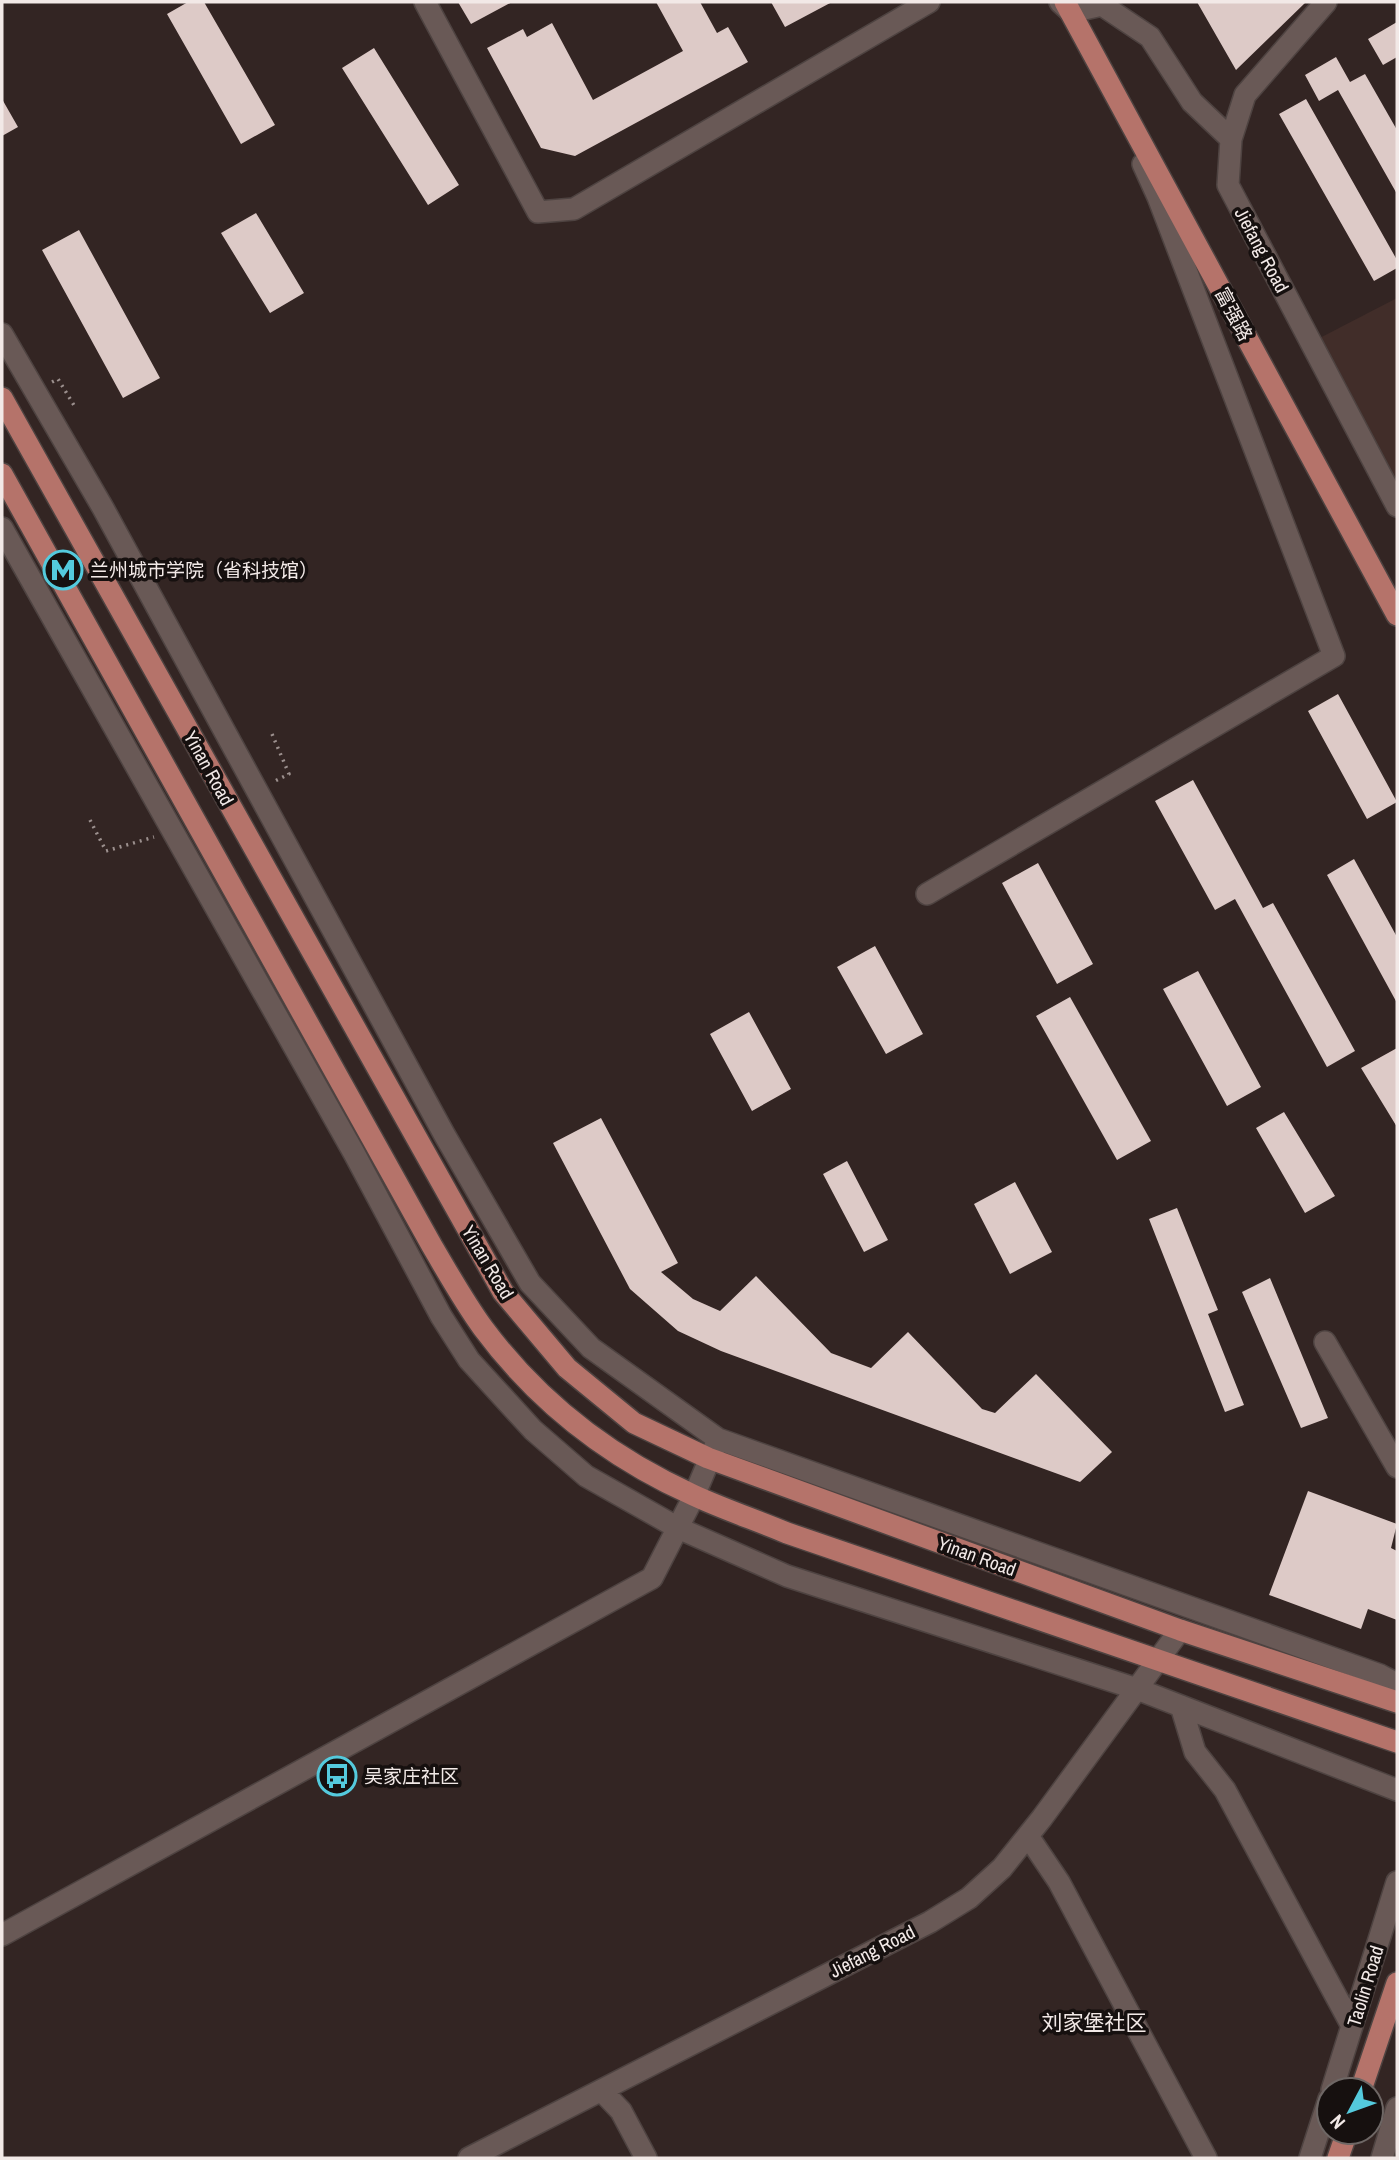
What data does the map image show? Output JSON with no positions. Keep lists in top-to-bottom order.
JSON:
{
  "streets": {
    "main road": ["富强路", "Yinan Road", "Taolin Road"],
    "street": ["Jiefang Road"]
  },
  "crossings": [
    ["Jiefang Road", "Yinan Road"]
  ],
  "districts": ["刘家堡社区"],
  "places": {
    "metro station": ["兰州城市学院（省科技馆）"],
    "bus stop": ["吴家庄社区"]
  },
  "north": "bottom left"
}
